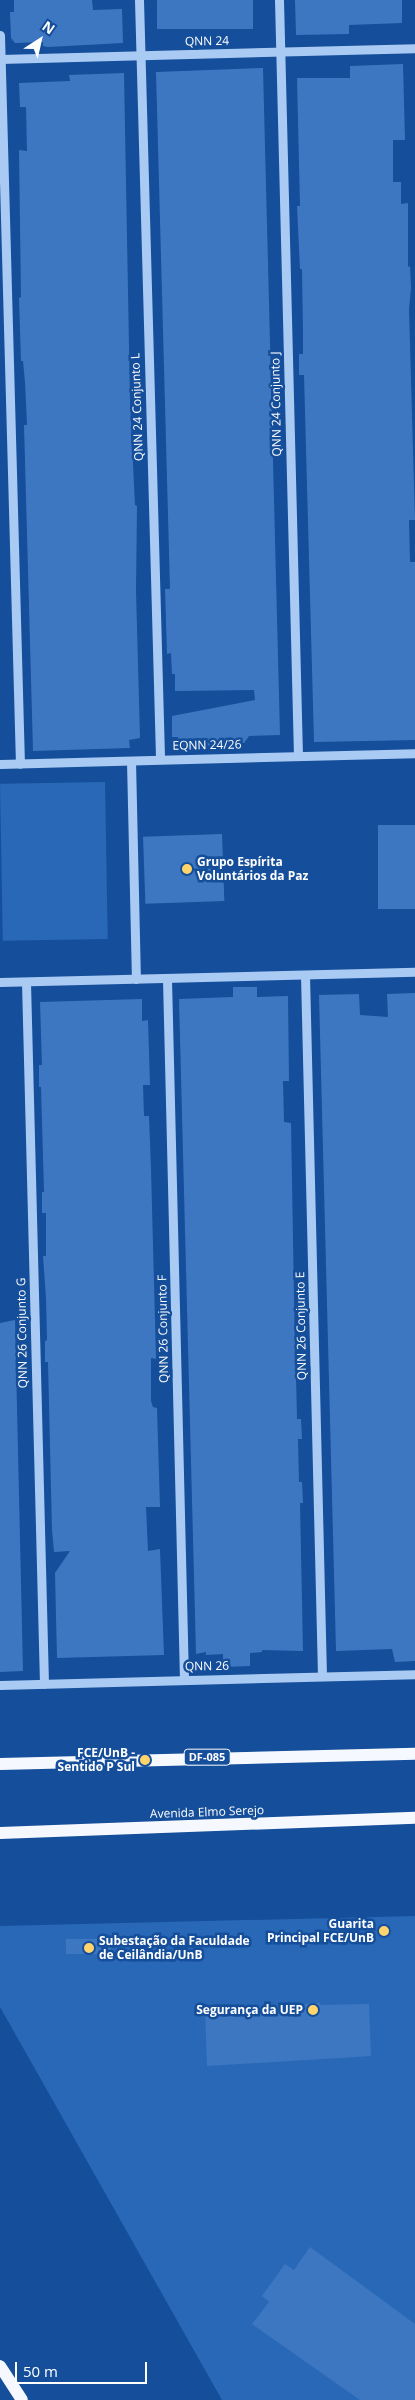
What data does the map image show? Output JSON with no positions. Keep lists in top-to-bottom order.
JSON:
{
  "streets": {
    "main road": ["DF-085", "Avenida Elmo Serejo"],
    "street": [
      "QNN 24",
      "QNN 24 Conjunto J",
      "QNN 24 Conjunto L",
      "EQNN 24/26",
      "QNN 26 Conjunto E",
      "QNN 26 Conjunto F",
      "QNN 26 Conjunto G",
      "QNN 26"
    ]
  },
  "crossings": [
    ["QNN 24", "QNN 24 Conjunto J"],
    ["QNN 24", "QNN 24 Conjunto L"],
    ["QNN 24 Conjunto J", "EQNN 24/26"],
    ["QNN 24 Conjunto L", "EQNN 24/26"],
    ["QNN 26 Conjunto E", "QNN 26"],
    ["QNN 26 Conjunto F", "QNN 26"],
    ["QNN 26 Conjunto G", "QNN 26"]
  ],
  "places": [
    "Grupo Espírita Voluntários da Paz",
    "FCE/UnB - Sentido P Sul",
    "Guarita Principal FCE/UnB",
    "Subestação da Faculdade de Ceilândia/UnB",
    "Segurança da UEP"
  ],
  "scale_bar": "50 m",
  "north": "top right"
}
